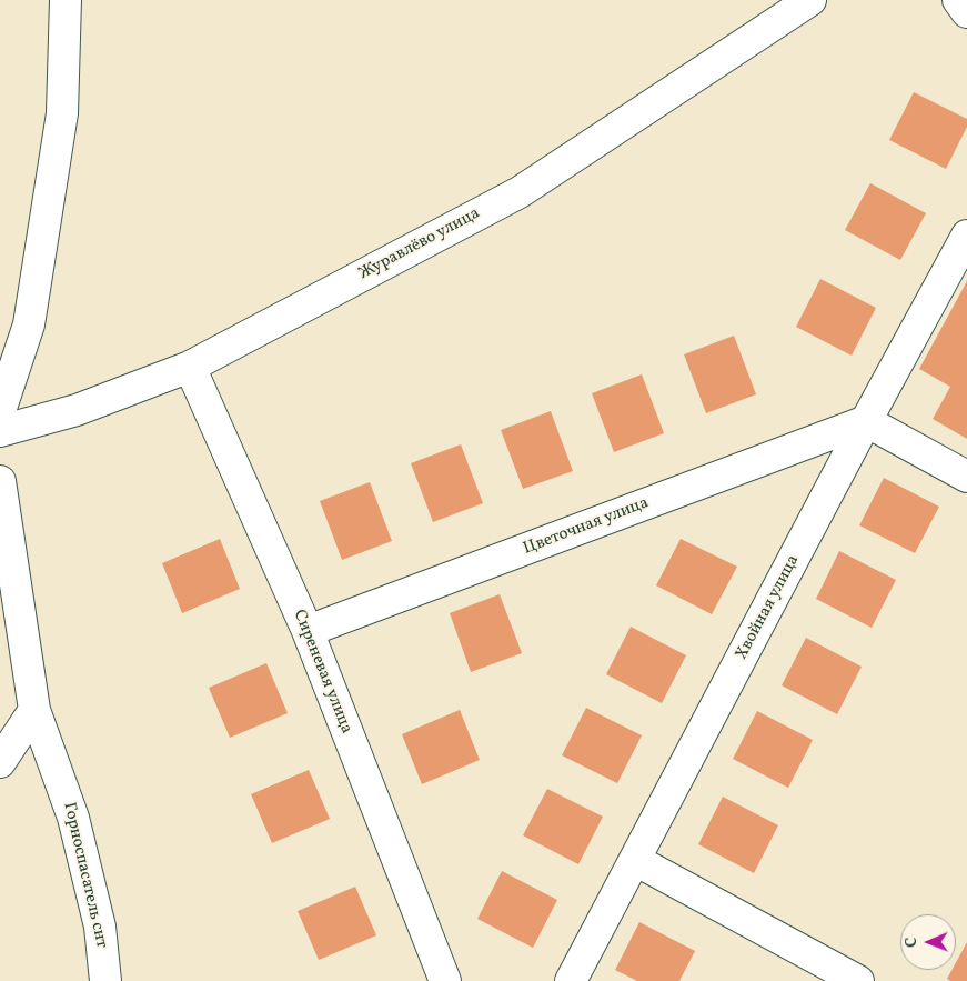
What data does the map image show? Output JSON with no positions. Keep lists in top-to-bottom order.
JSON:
{
  "streets": {
    "street": [
      "Журавлёво улица",
      "Цветочная улица",
      "Хвойная улица",
      "Сиреневая улица",
      "Горноспасатель снт"
    ]
  },
  "crossings": [
    ["Журавлёво улица", "Сиреневая улица"],
    ["Цветочная улица", "Хвойная улица"],
    ["Цветочная улица", "Сиреневая улица"]
  ],
  "north": "left"
}
